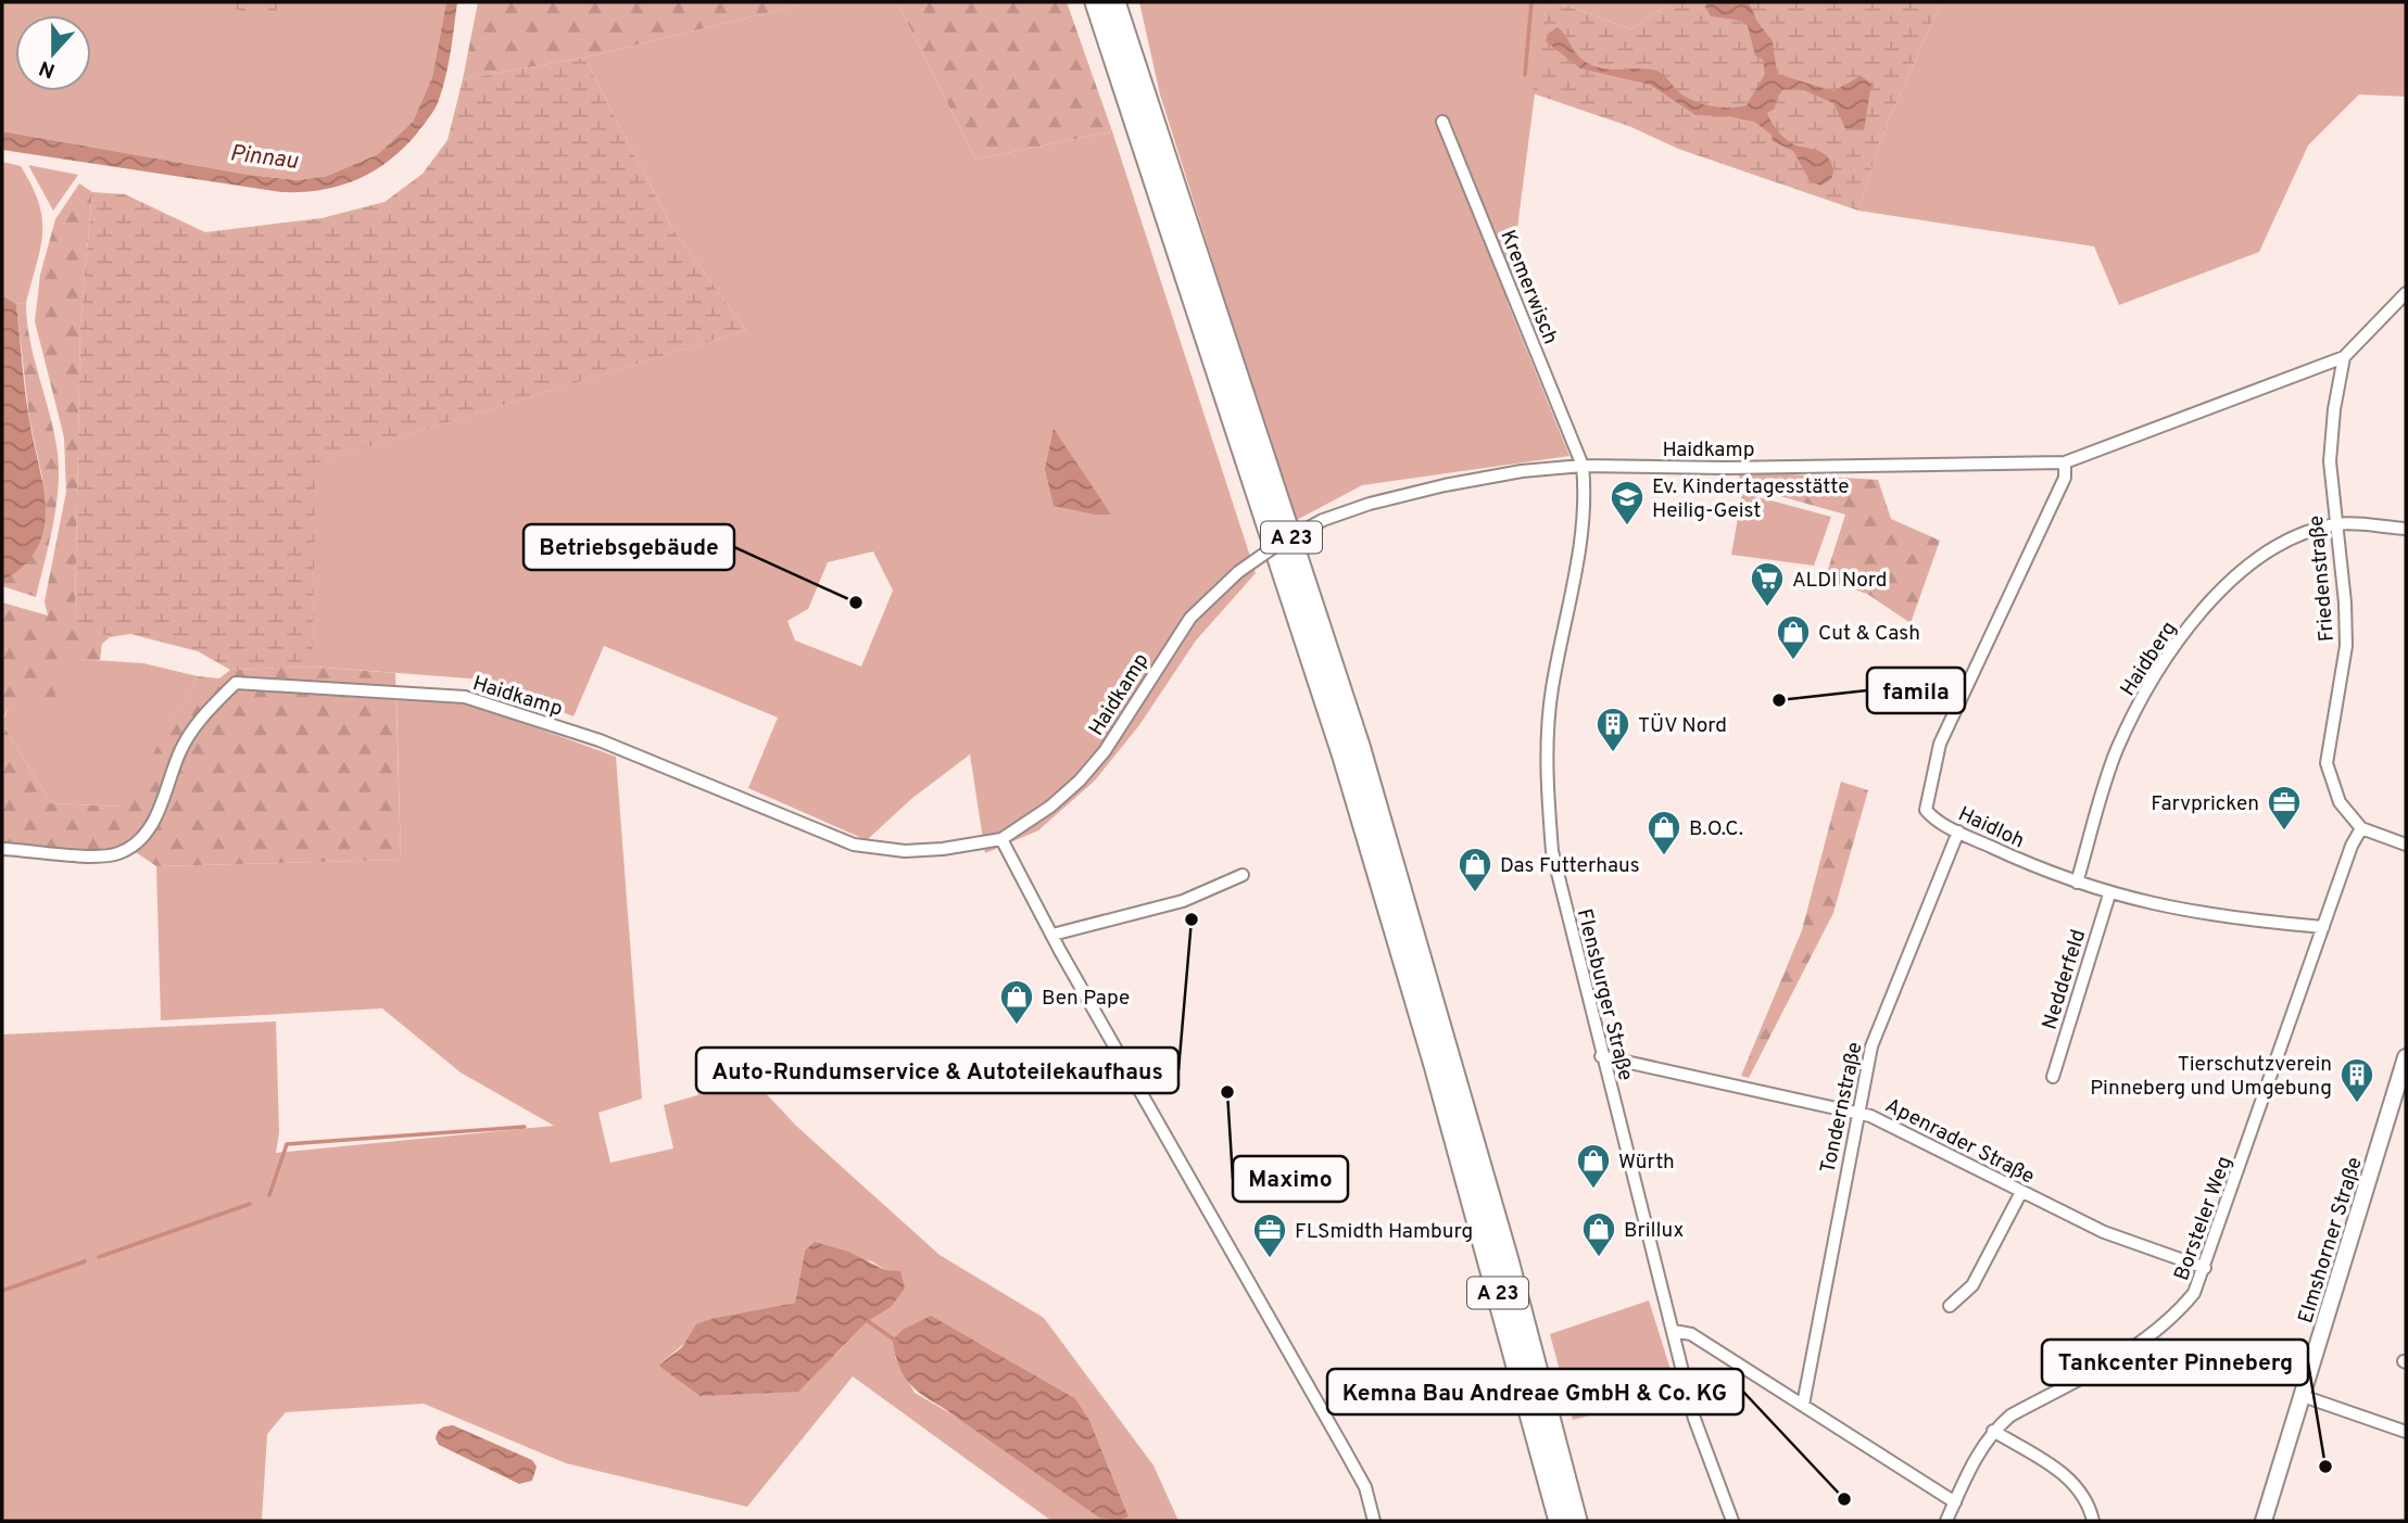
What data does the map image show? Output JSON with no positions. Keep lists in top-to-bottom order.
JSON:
{
  "streets": {
    "highway": ["A 23"],
    "main road": ["Elmshorner Straße"],
    "street": [
      "Kremerwisch",
      "Haidkamp",
      "Friedenstraße",
      "Haidberg",
      "Haidloh",
      "Nedderfeld",
      "Flensburger Straße",
      "Tondernstraße",
      "Apenrader Straße",
      "Borsteler Weg"
    ]
  },
  "crossings": [
    ["Kremerwisch", "Haidkamp"],
    ["Kremerwisch", "Flensburger Straße"],
    ["Haidkamp", "Friedenstraße"],
    ["Haidkamp", "Haidloh"],
    ["Haidkamp", "Flensburger Straße"],
    ["Friedenstraße", "Haidberg"],
    ["Friedenstraße", "Borsteler Weg"],
    ["Haidberg", "Haidloh"],
    ["Haidloh", "Nedderfeld"],
    ["Haidloh", "Tondernstraße"],
    ["Haidloh", "Borsteler Weg"],
    ["Flensburger Straße", "Apenrader Straße"],
    ["Tondernstraße", "Apenrader Straße"],
    ["Apenrader Straße", "Borsteler Weg"]
  ],
  "water": ["Pinnau"],
  "places": {
    "school or university": ["Ev. Kindertagesstätte Heilig-Geist"],
    "other": [
      "Betriebsgebäude",
      "famila",
      "Auto-Rundumservice & Autoteilekaufhaus",
      "Maximo",
      "Tankcenter Pinneberg",
      "Kemna Bau Andreae GmbH & Co. KG"
    ],
    "supermarket": ["ALDI Nord"],
    "shop": [
      "Cut & Cash",
      "B.O.C.",
      "Das Futterhaus",
      "Ben Pape",
      "Würth",
      "Brillux"
    ],
    "building": ["TÜV Nord", "Tierschutzverein Pinneberg und Umgebung"],
    "office": ["Farvpricken", "FLSmidth Hamburg"]
  },
  "north": "bottom"
}
